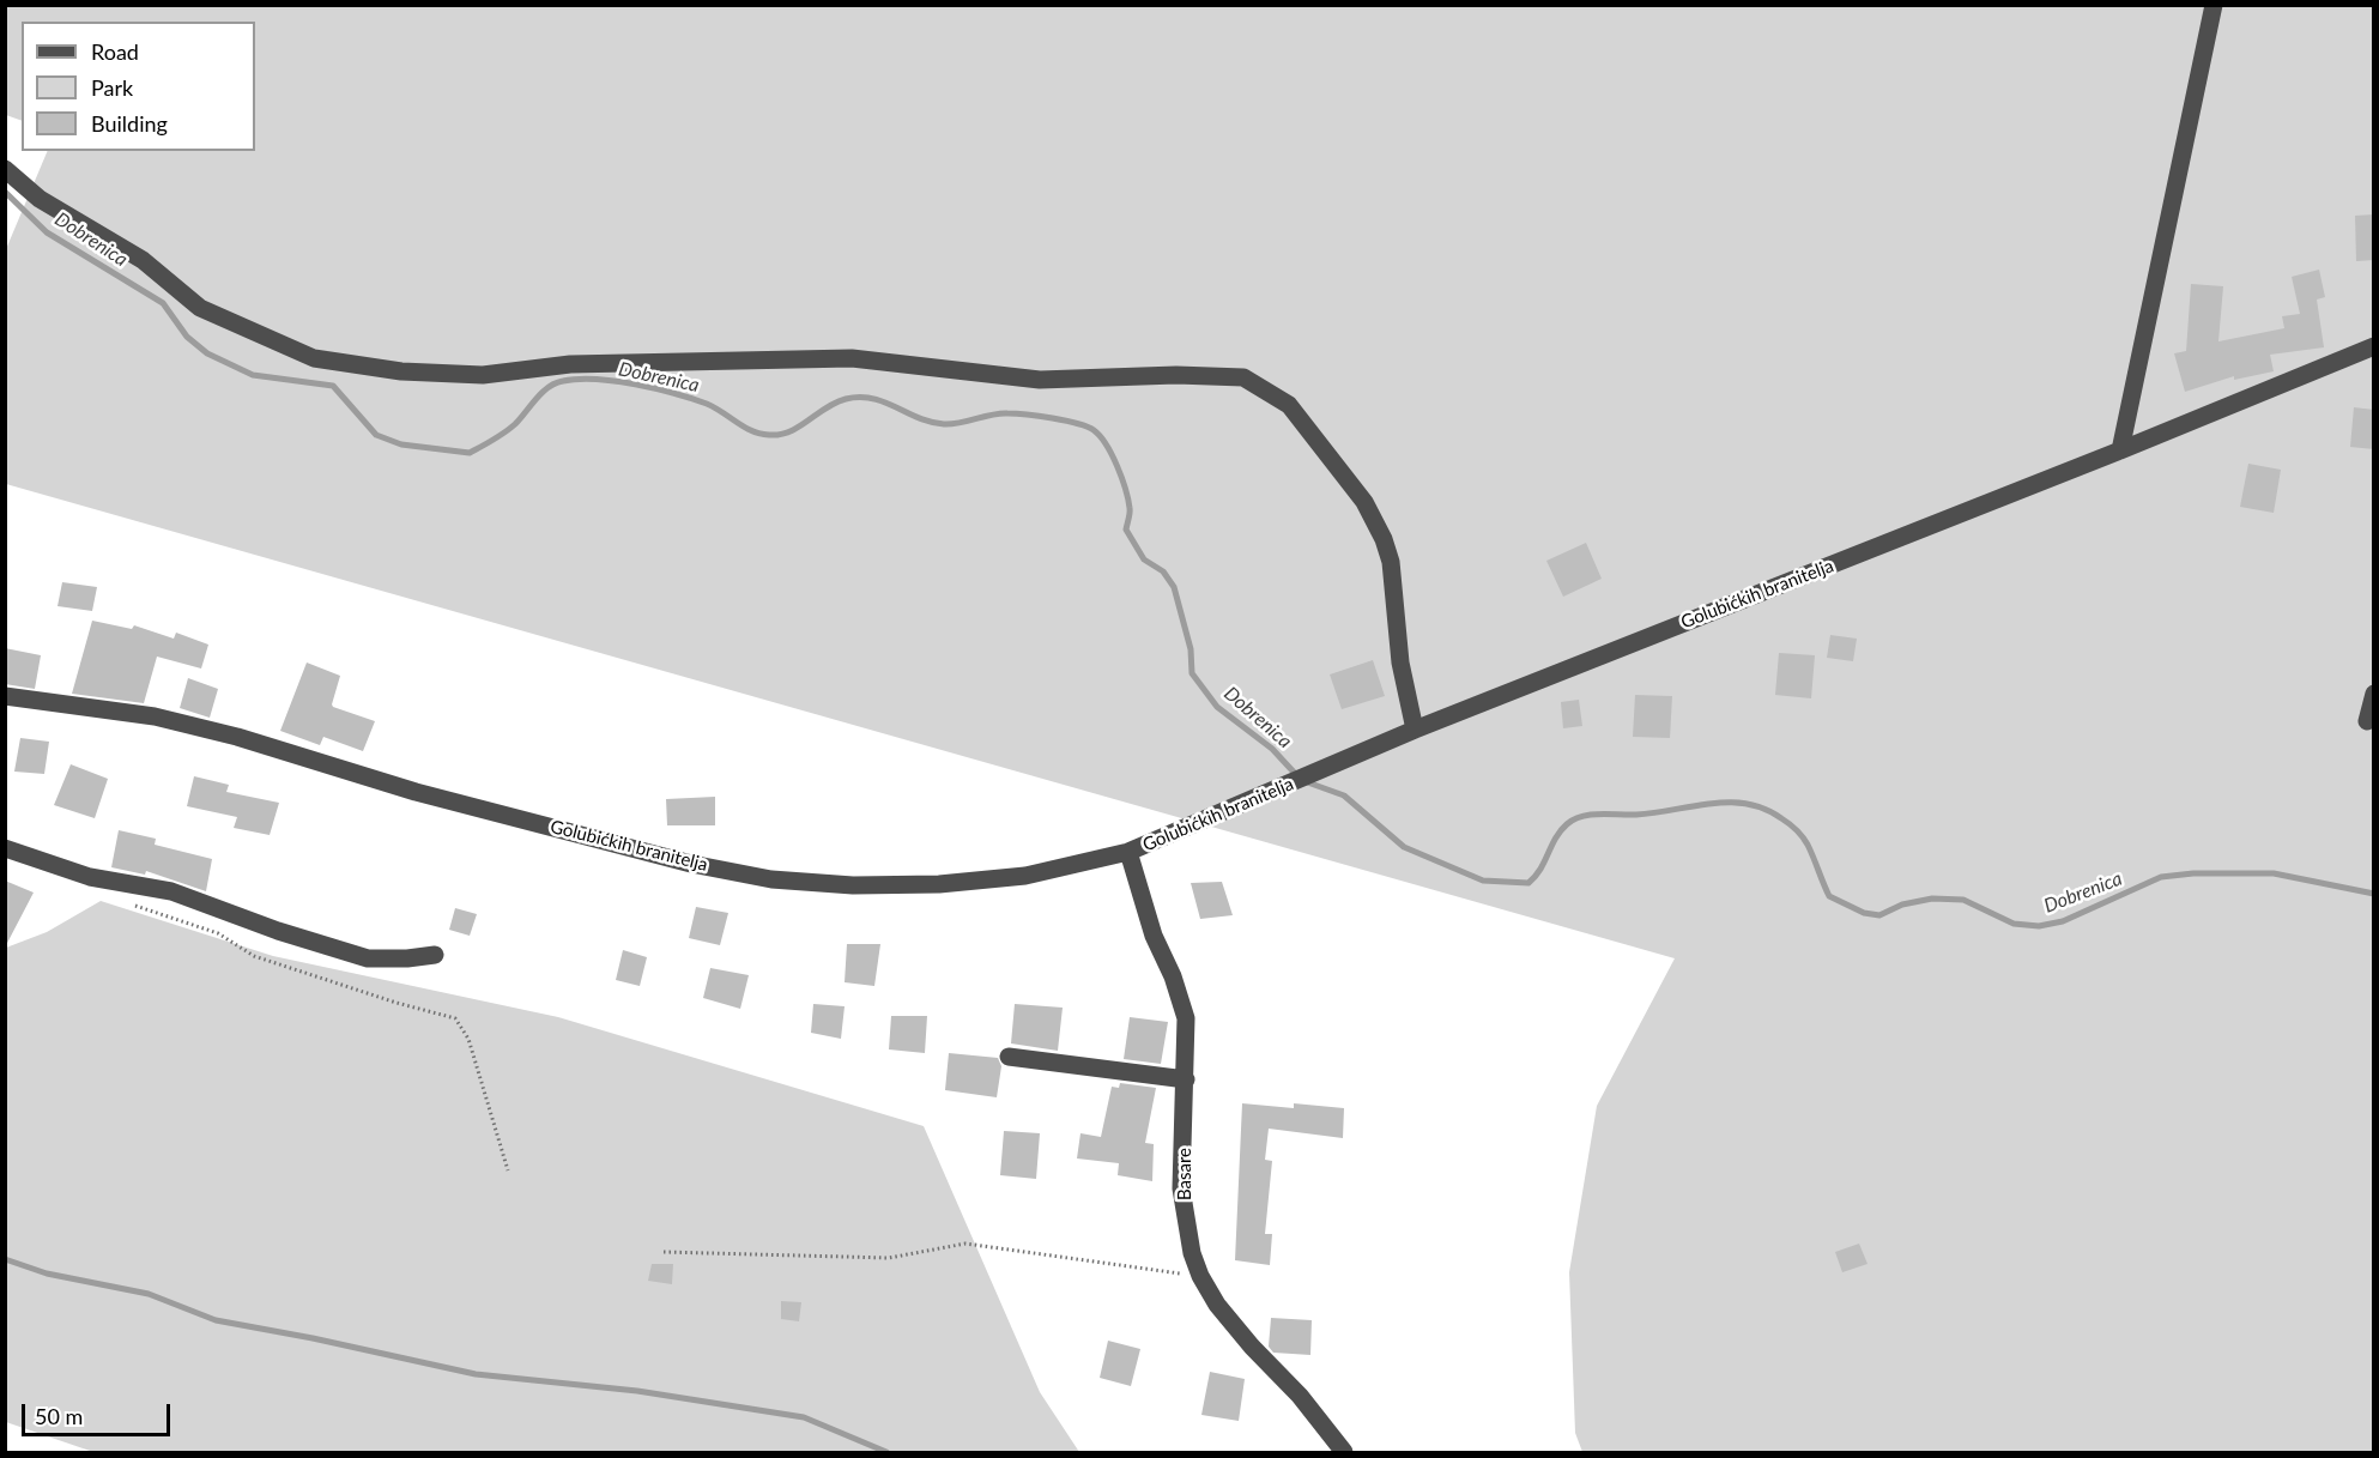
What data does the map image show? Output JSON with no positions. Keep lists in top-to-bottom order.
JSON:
{
  "streets": {
    "street": ["Golubićkih branitelja", "Basare"]
  },
  "crossings": [
    ["Golubićkih branitelja", "Basare"]
  ],
  "water": ["Dobrenica"],
  "legend": ["Road", "Park", "Building"],
  "scale_bar": "50 m"
}
